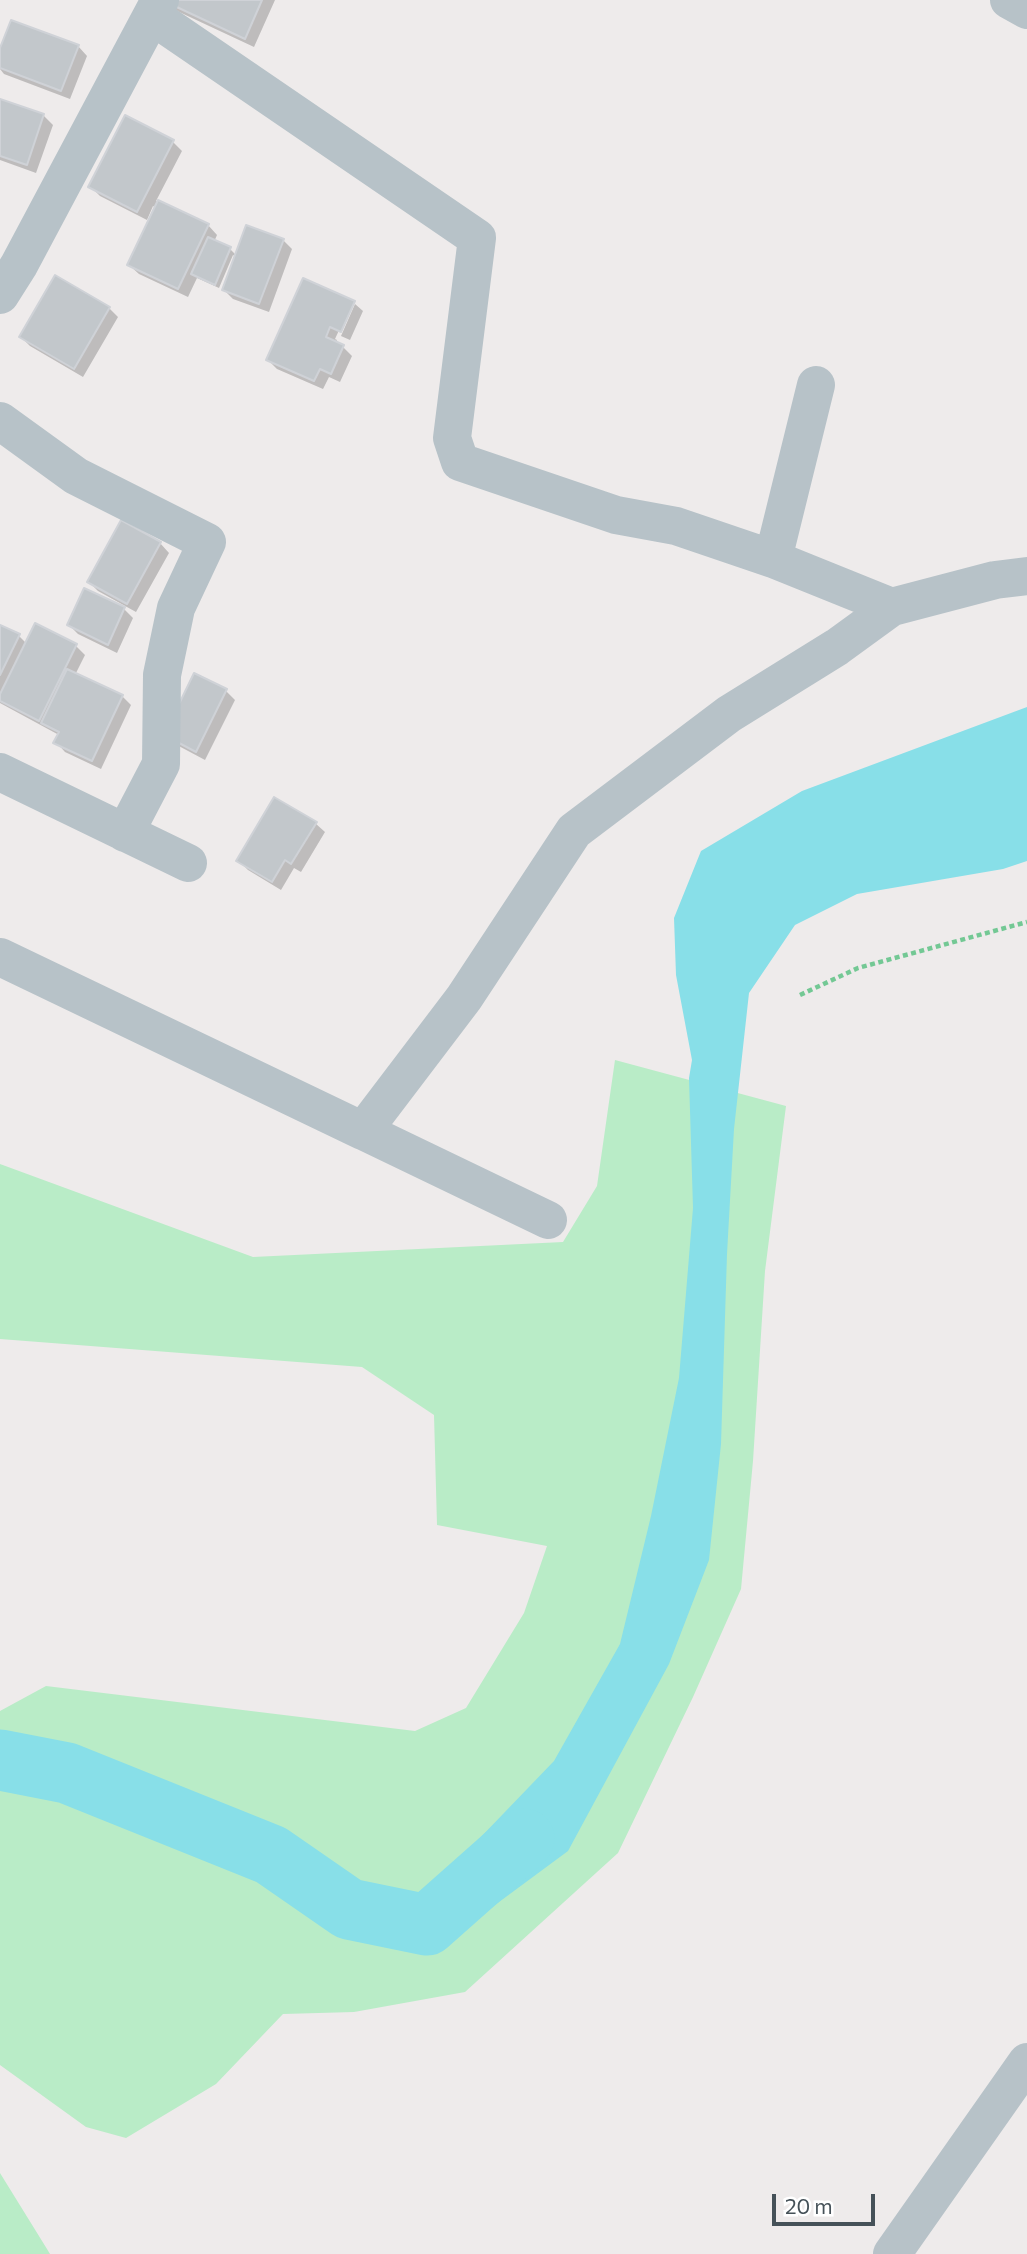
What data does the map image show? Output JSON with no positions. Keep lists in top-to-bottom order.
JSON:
{
  "scale_bar": "20 m"
}
